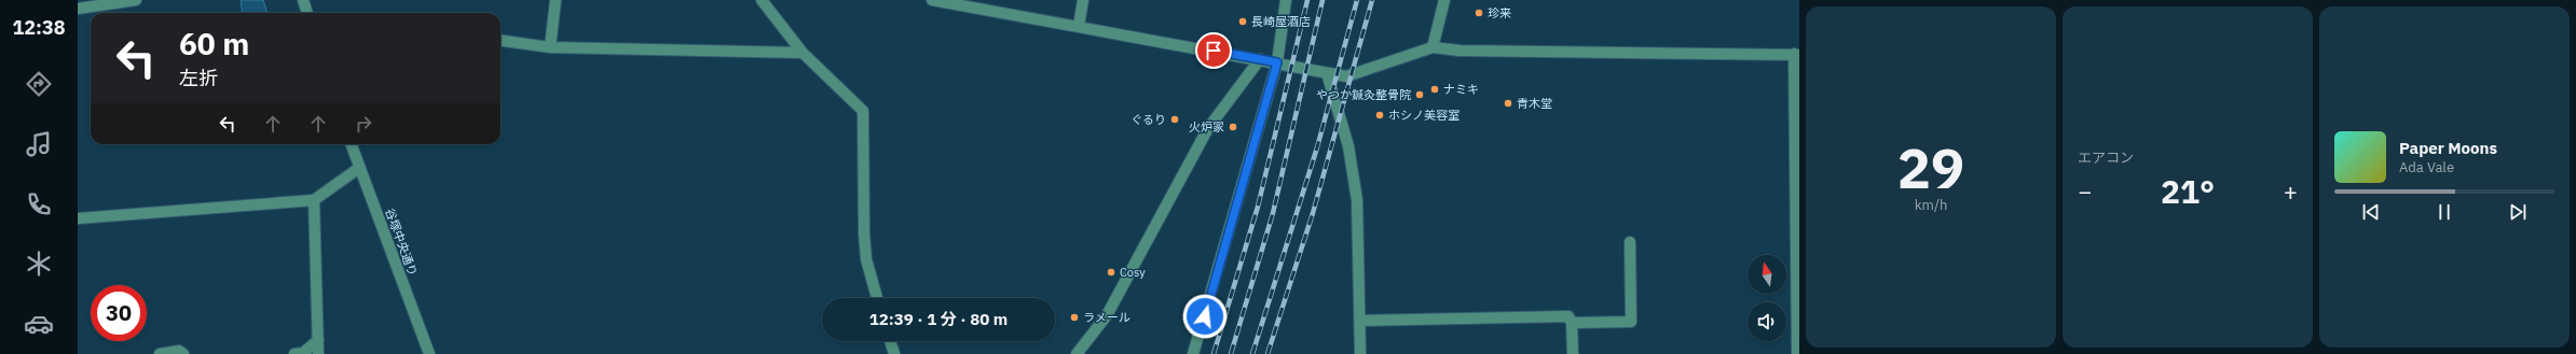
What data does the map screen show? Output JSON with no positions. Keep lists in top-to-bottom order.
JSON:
{
  "streets": {
    "street": ["谷塚中央通り"]
  },
  "places": [
    "珍来",
    "長崎屋酒店",
    "ナミキ",
    "やつか鍼灸整骨院",
    "青木堂",
    "ホシノ美容室",
    "ぐるり",
    "火炉家",
    "Cosy",
    "ラメール"
  ],
  "north": "top",
  "page": {
    "tabs": "12:38",
    "tile": [
      ["29", "km/h"],
      "エアコン"
    ],
    "turn": ["60 m", "左折"],
    "song": ["Paper Moons", "Ada Vale"],
    "heat": ["−", "21°", "+"],
    "limit": "30",
    "trip": "12:39 · 1 分 · 80 m"
  }
}
